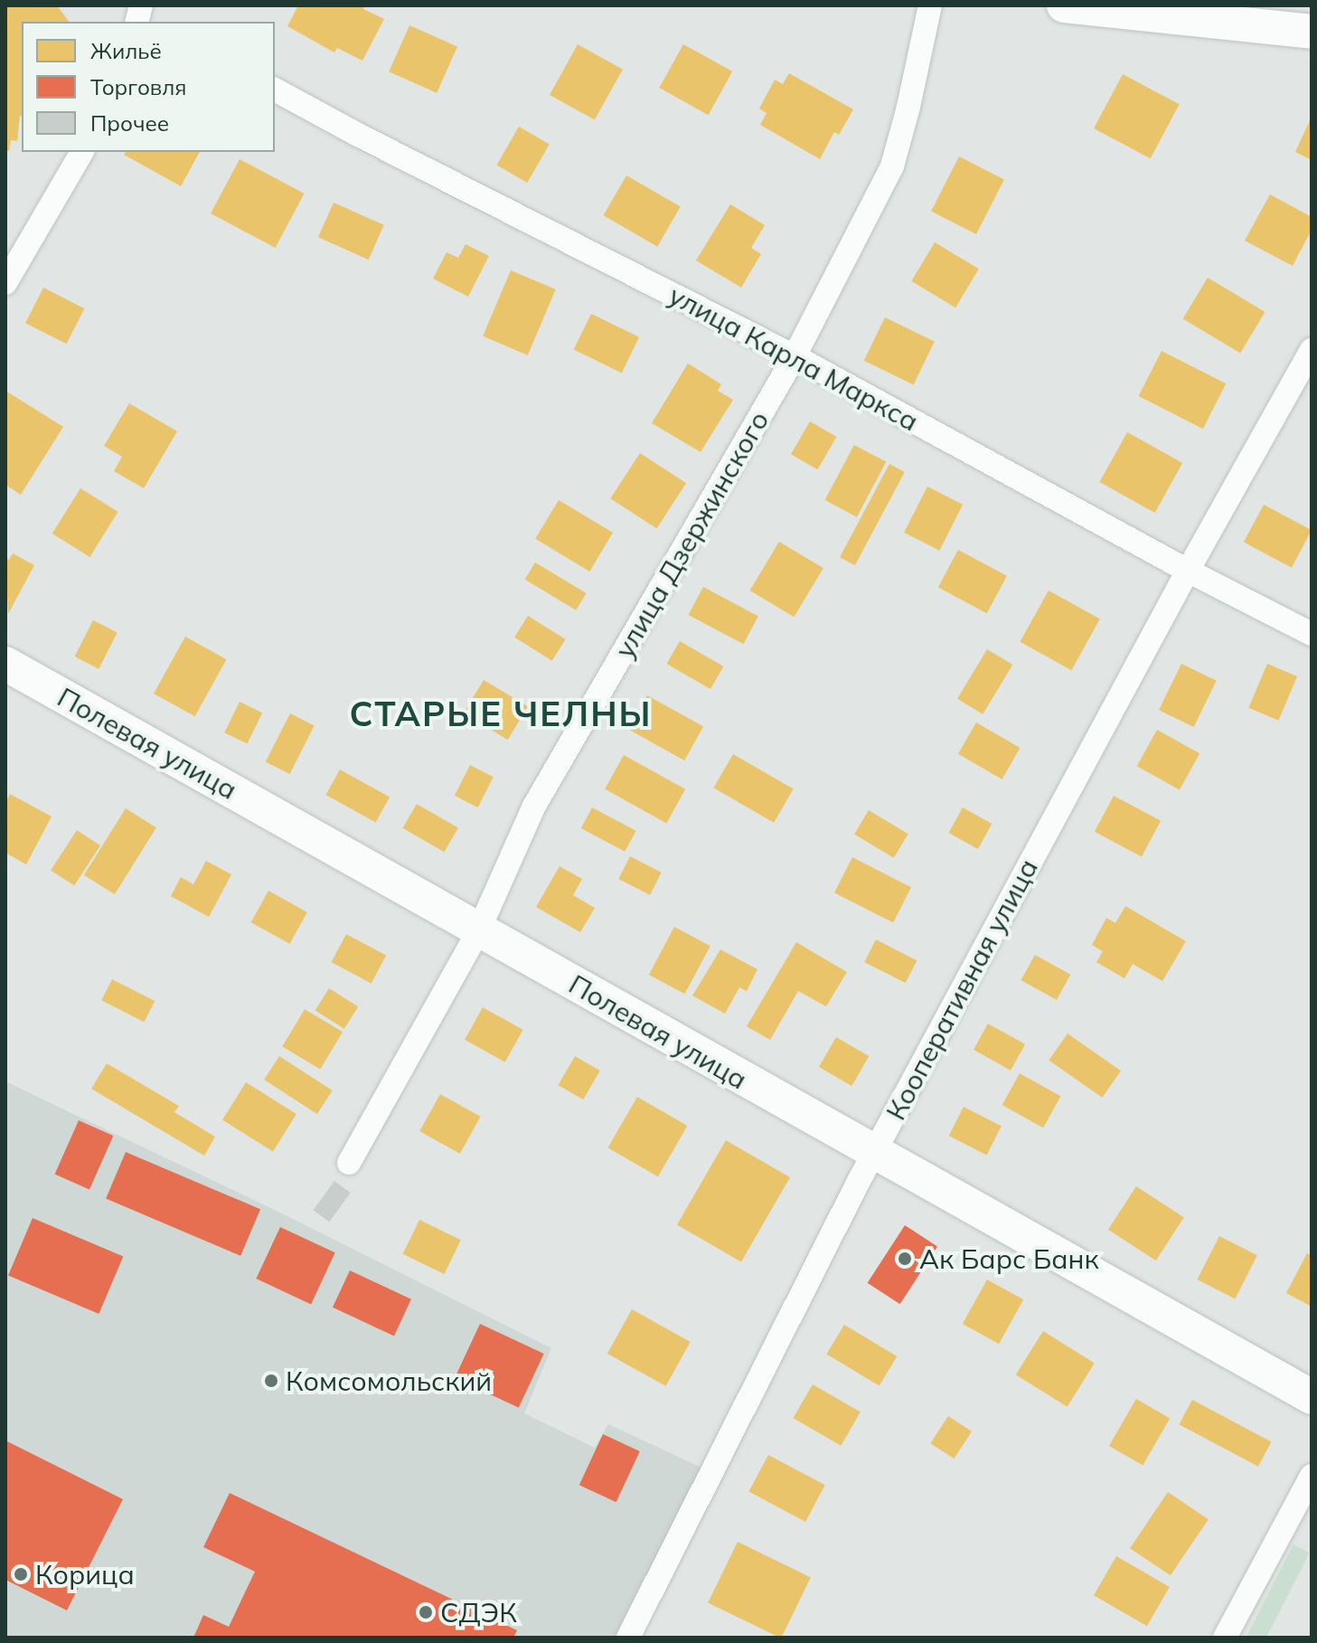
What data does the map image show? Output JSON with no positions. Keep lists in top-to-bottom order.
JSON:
{
  "streets": {
    "street": [
      "улица Карла Маркса",
      "улица Дзержинского",
      "Полевая улица",
      "Кооперативная улица"
    ]
  },
  "crossings": [
    ["улица Карла Маркса", "улица Дзержинского"],
    ["улица Карла Маркса", "Кооперативная улица"],
    ["улица Дзержинского", "Полевая улица"],
    ["Полевая улица", "Кооперативная улица"]
  ],
  "districts": ["СТАРЫЕ ЧЕЛНЫ"],
  "places": [
    "Ак Барс Банк",
    "Комсомольский",
    "Корица",
    "СДЭК"
  ],
  "legend": ["Жильё", "Торговля", "Прочее"]
}
